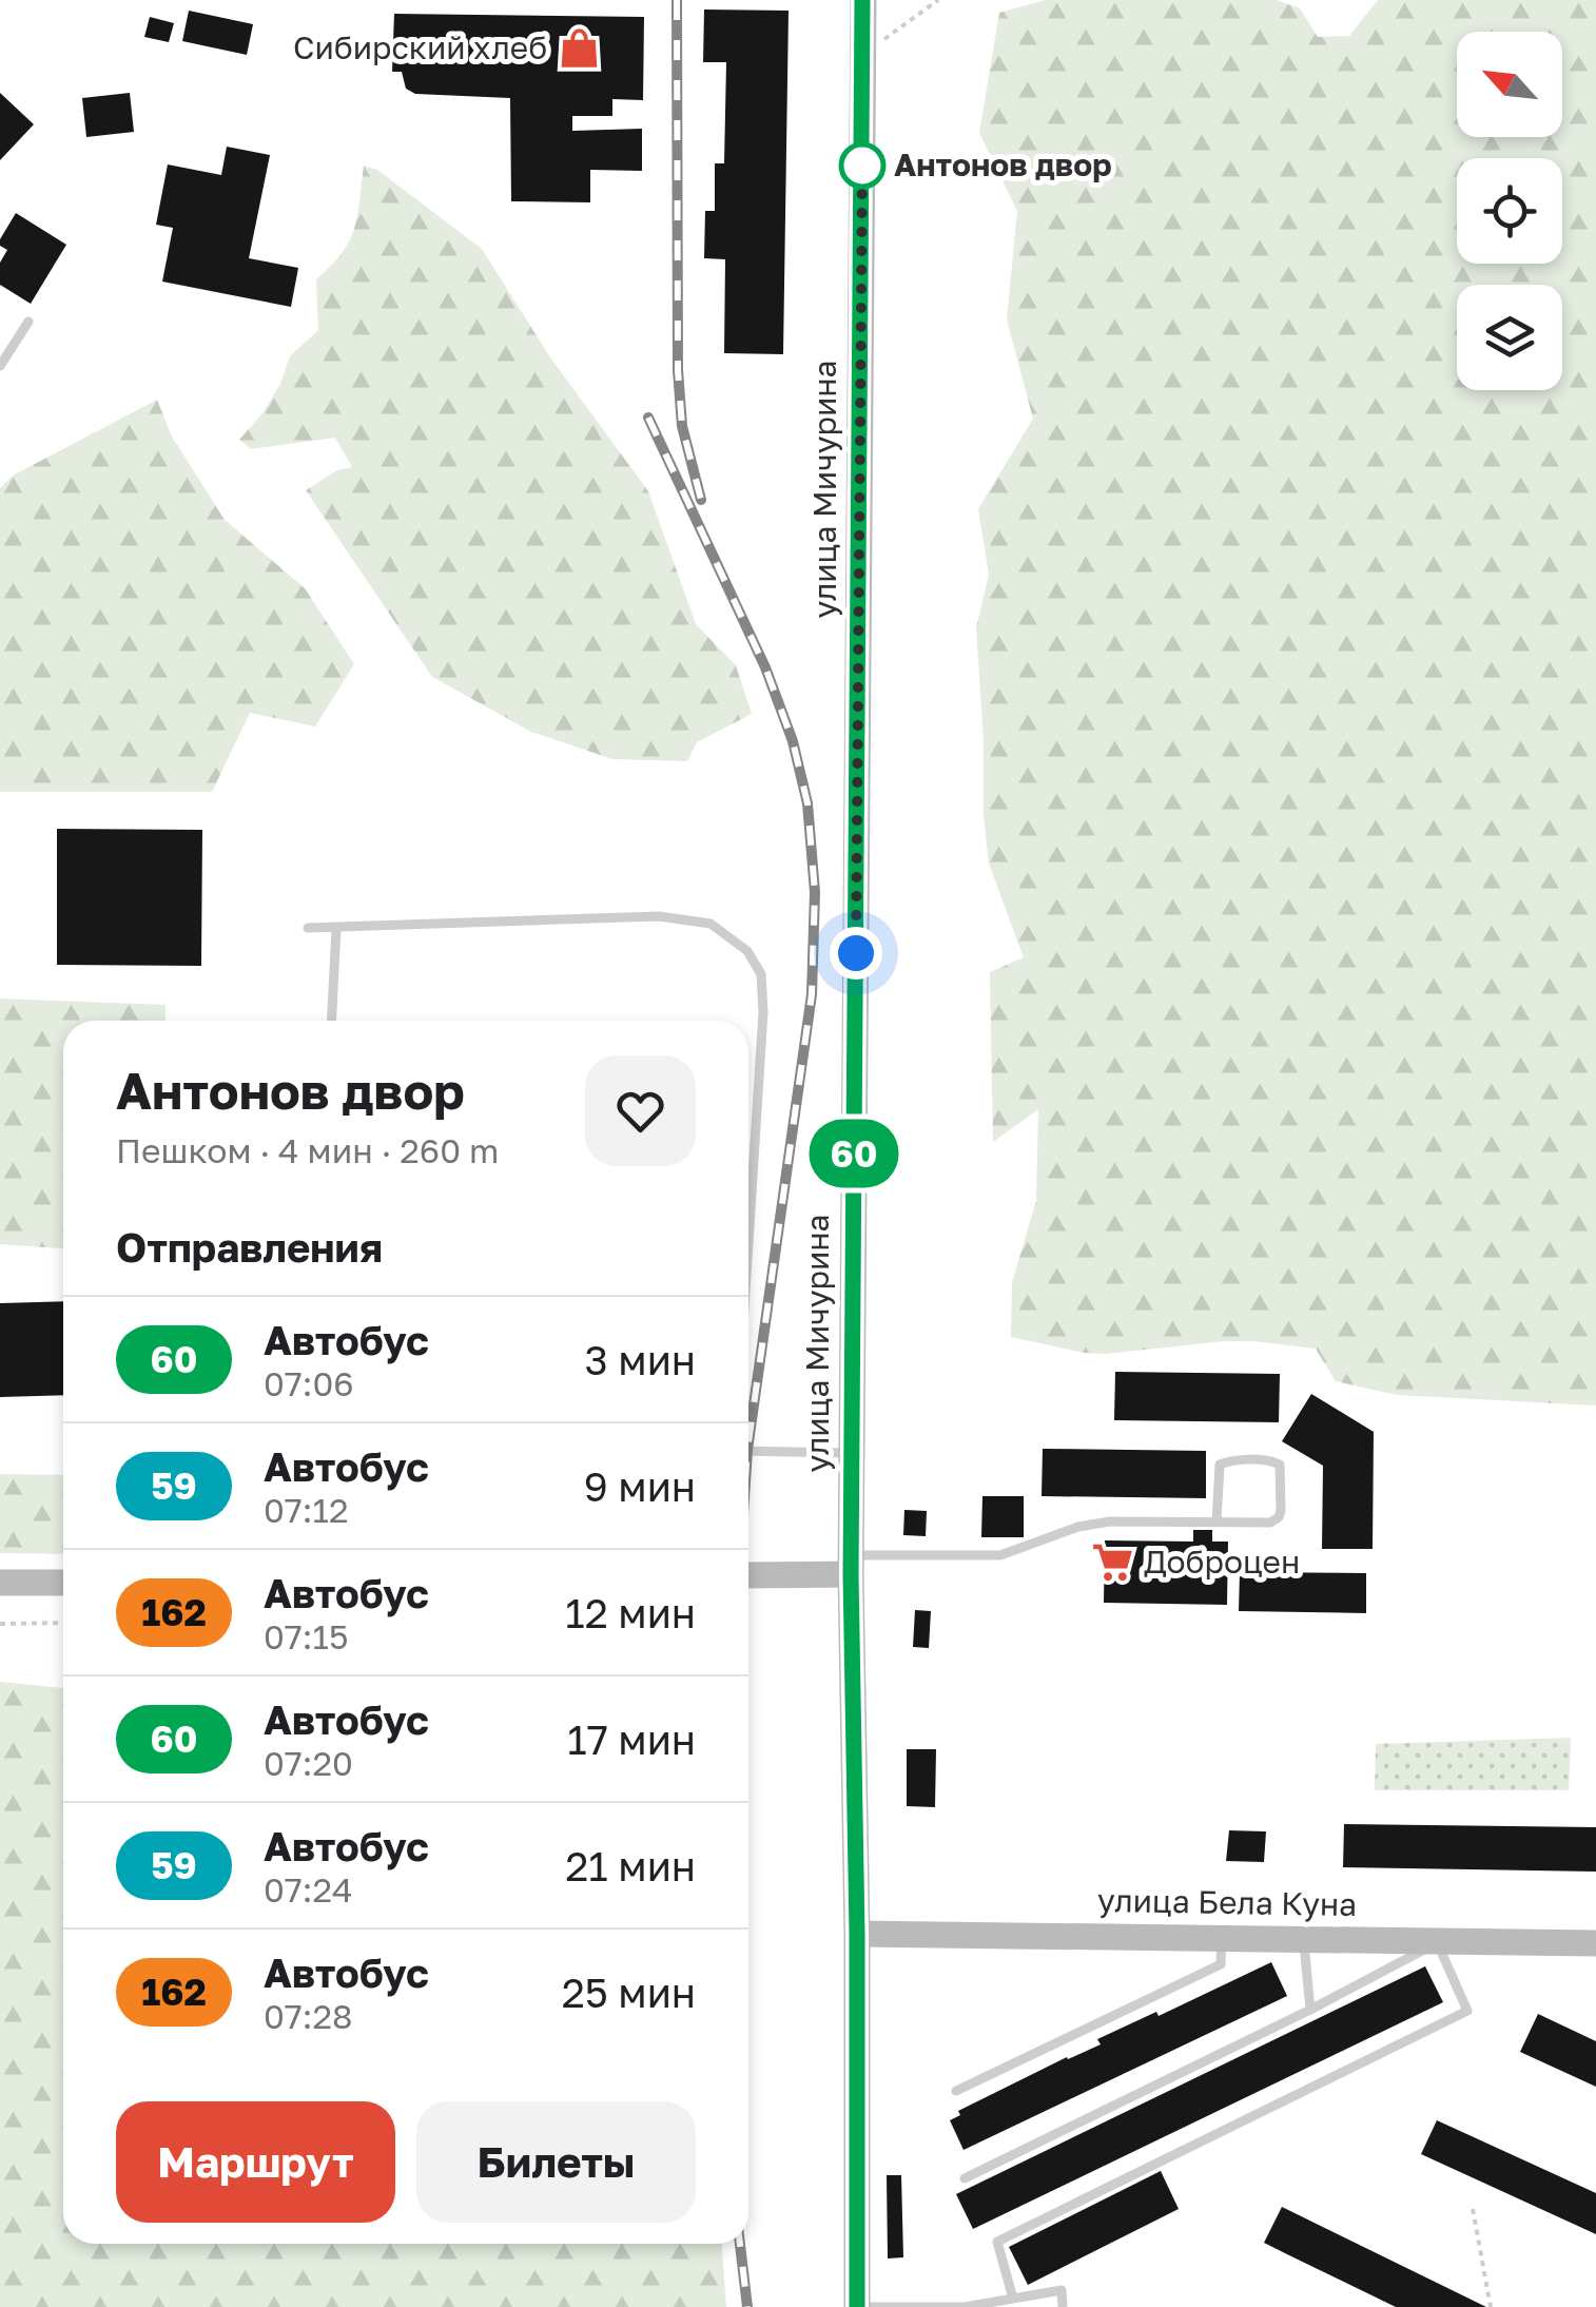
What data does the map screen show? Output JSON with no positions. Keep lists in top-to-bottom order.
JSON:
{
  "streets": {
    "main road": ["улица Мичурина", "улица Бела Куна"]
  },
  "crossings": [
    ["улица Мичурина", "улица Бела Куна"]
  ],
  "places": {
    "shop": ["Сибирский хлеб"],
    "other": ["Антонов двор"],
    "supermarket": ["Доброцен"]
  },
  "lines": ["bus line 60"],
  "north": "top left",
  "page": {
    "on_map": "60",
    "heading": [
      ["Антонов двор", "Пешком · 4 мин · 260 m"],
      "Отправления"
    ],
    "list": [
      {
        "mark": "60",
        "name": "Автобус",
        "note": "07:06",
        "value": "3 мин"
      },
      {
        "mark": "59",
        "name": "Автобус",
        "note": "07:12",
        "value": "9 мин"
      },
      {
        "mark": "162",
        "name": "Автобус",
        "note": "07:15",
        "value": "12 мин"
      },
      {
        "mark": "60",
        "name": "Автобус",
        "note": "07:20",
        "value": "17 мин"
      },
      {
        "mark": "59",
        "name": "Автобус",
        "note": "07:24",
        "value": "21 мин"
      },
      {
        "mark": "162",
        "name": "Автобус",
        "note": "07:28",
        "value": "25 мин"
      }
    ],
    "buttons": ["Маршрут", "Билеты"]
  }
}
